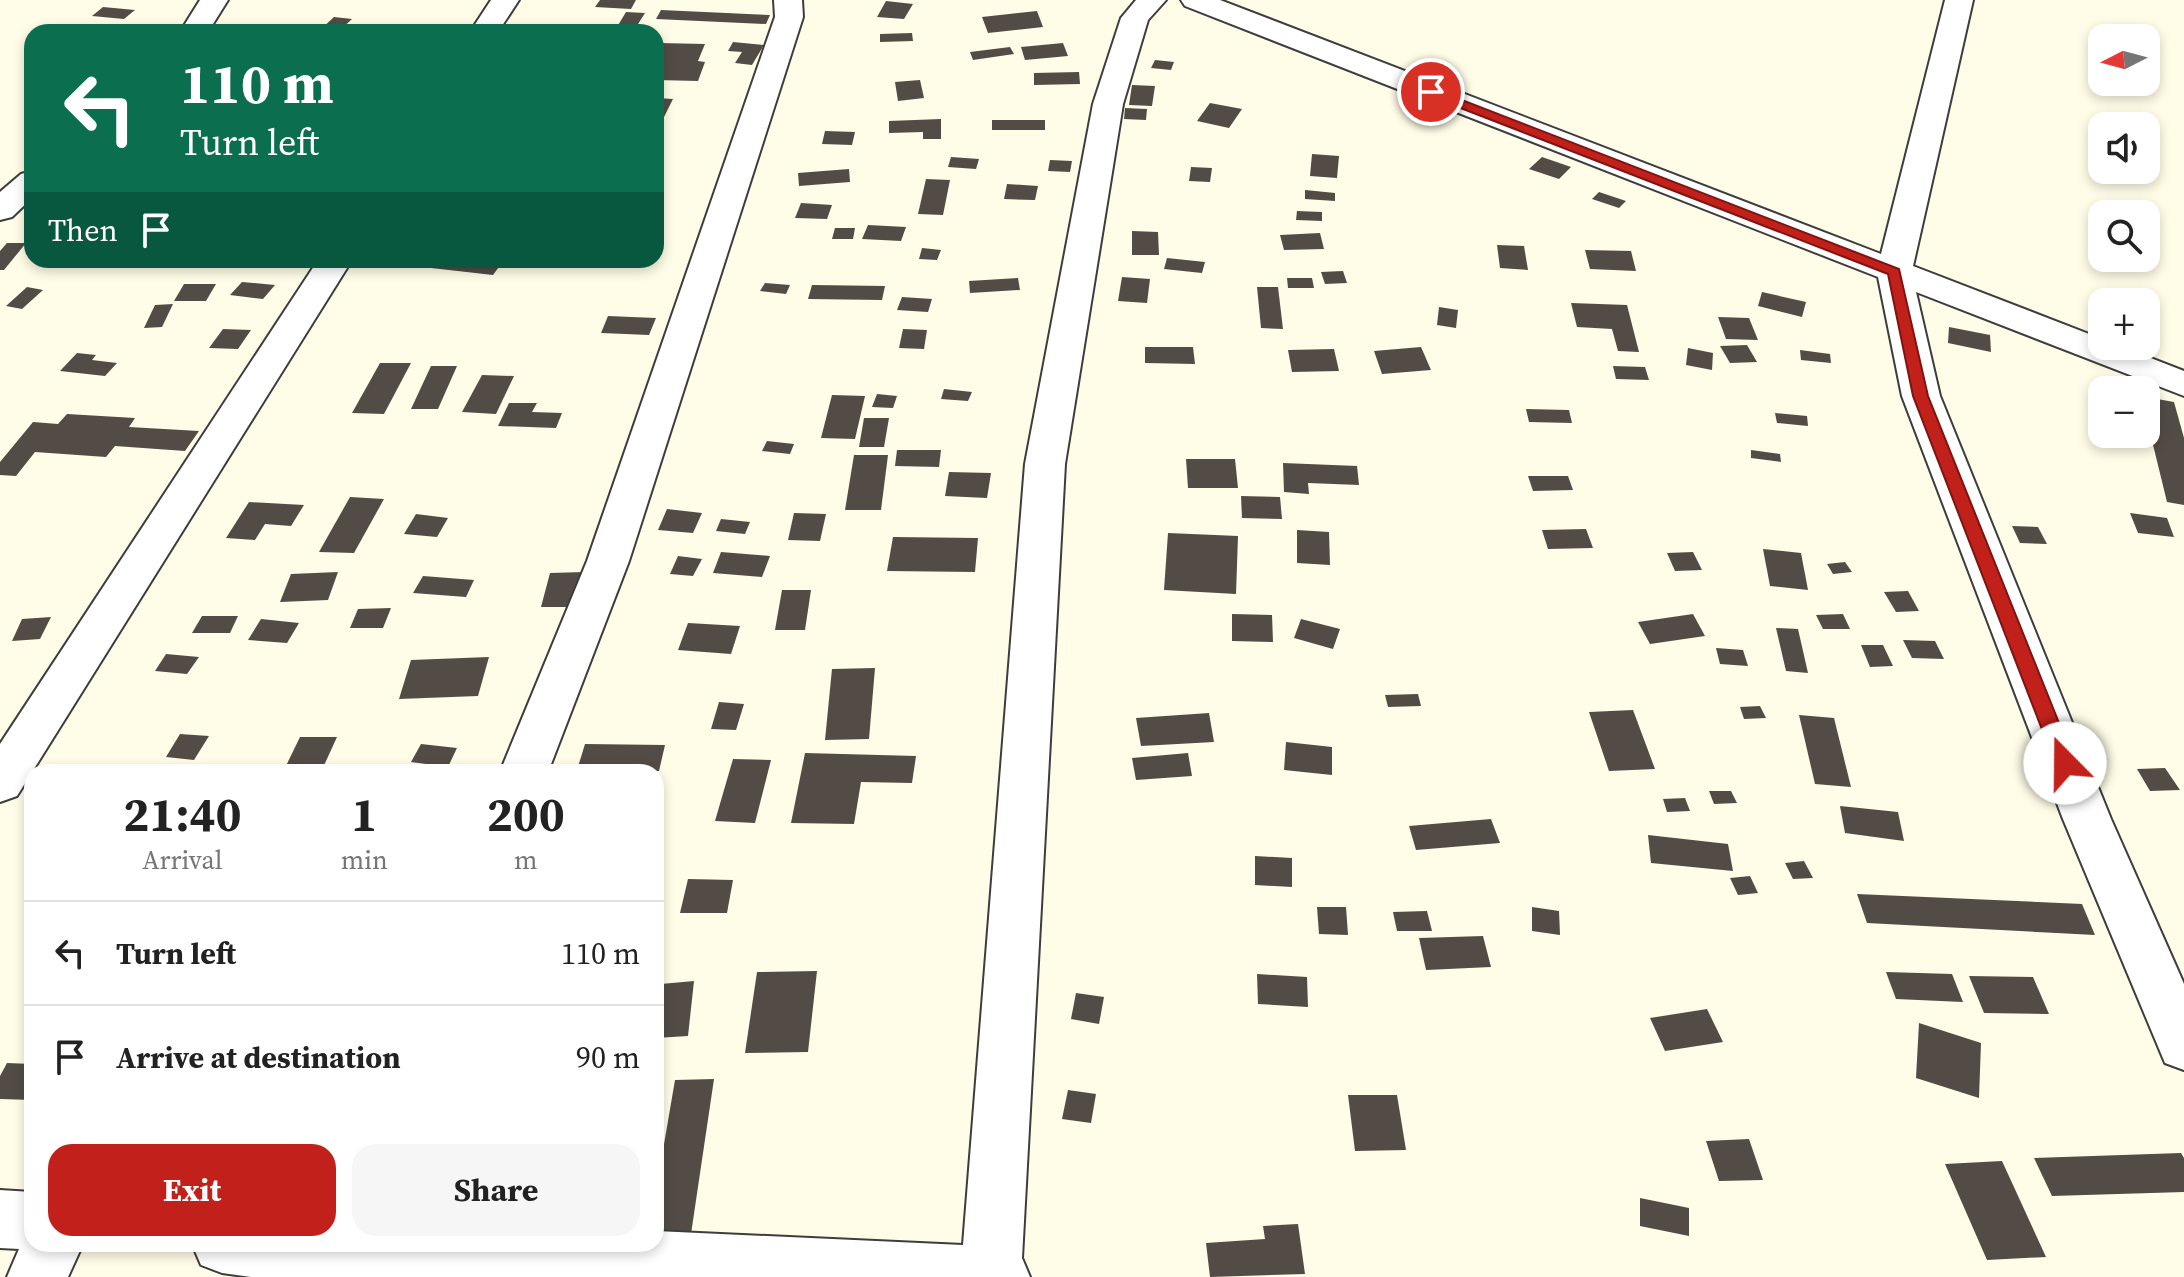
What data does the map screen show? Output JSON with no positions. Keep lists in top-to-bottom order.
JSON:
{
  "north": "left",
  "page": {
    "map_buttons": ["+", "−"],
    "turn": ["110 m", "Turn left"],
    "then": "Then",
    "eta": [
      "21:40",
      "Arrival",
      "1",
      "min",
      "200",
      "m"
    ],
    "list": [
      {
        "name": "Turn left",
        "value": "110 m"
      },
      {
        "name": "Arrive at destination",
        "value": "90 m"
      }
    ],
    "buttons": ["Exit", "Share"]
  }
}
